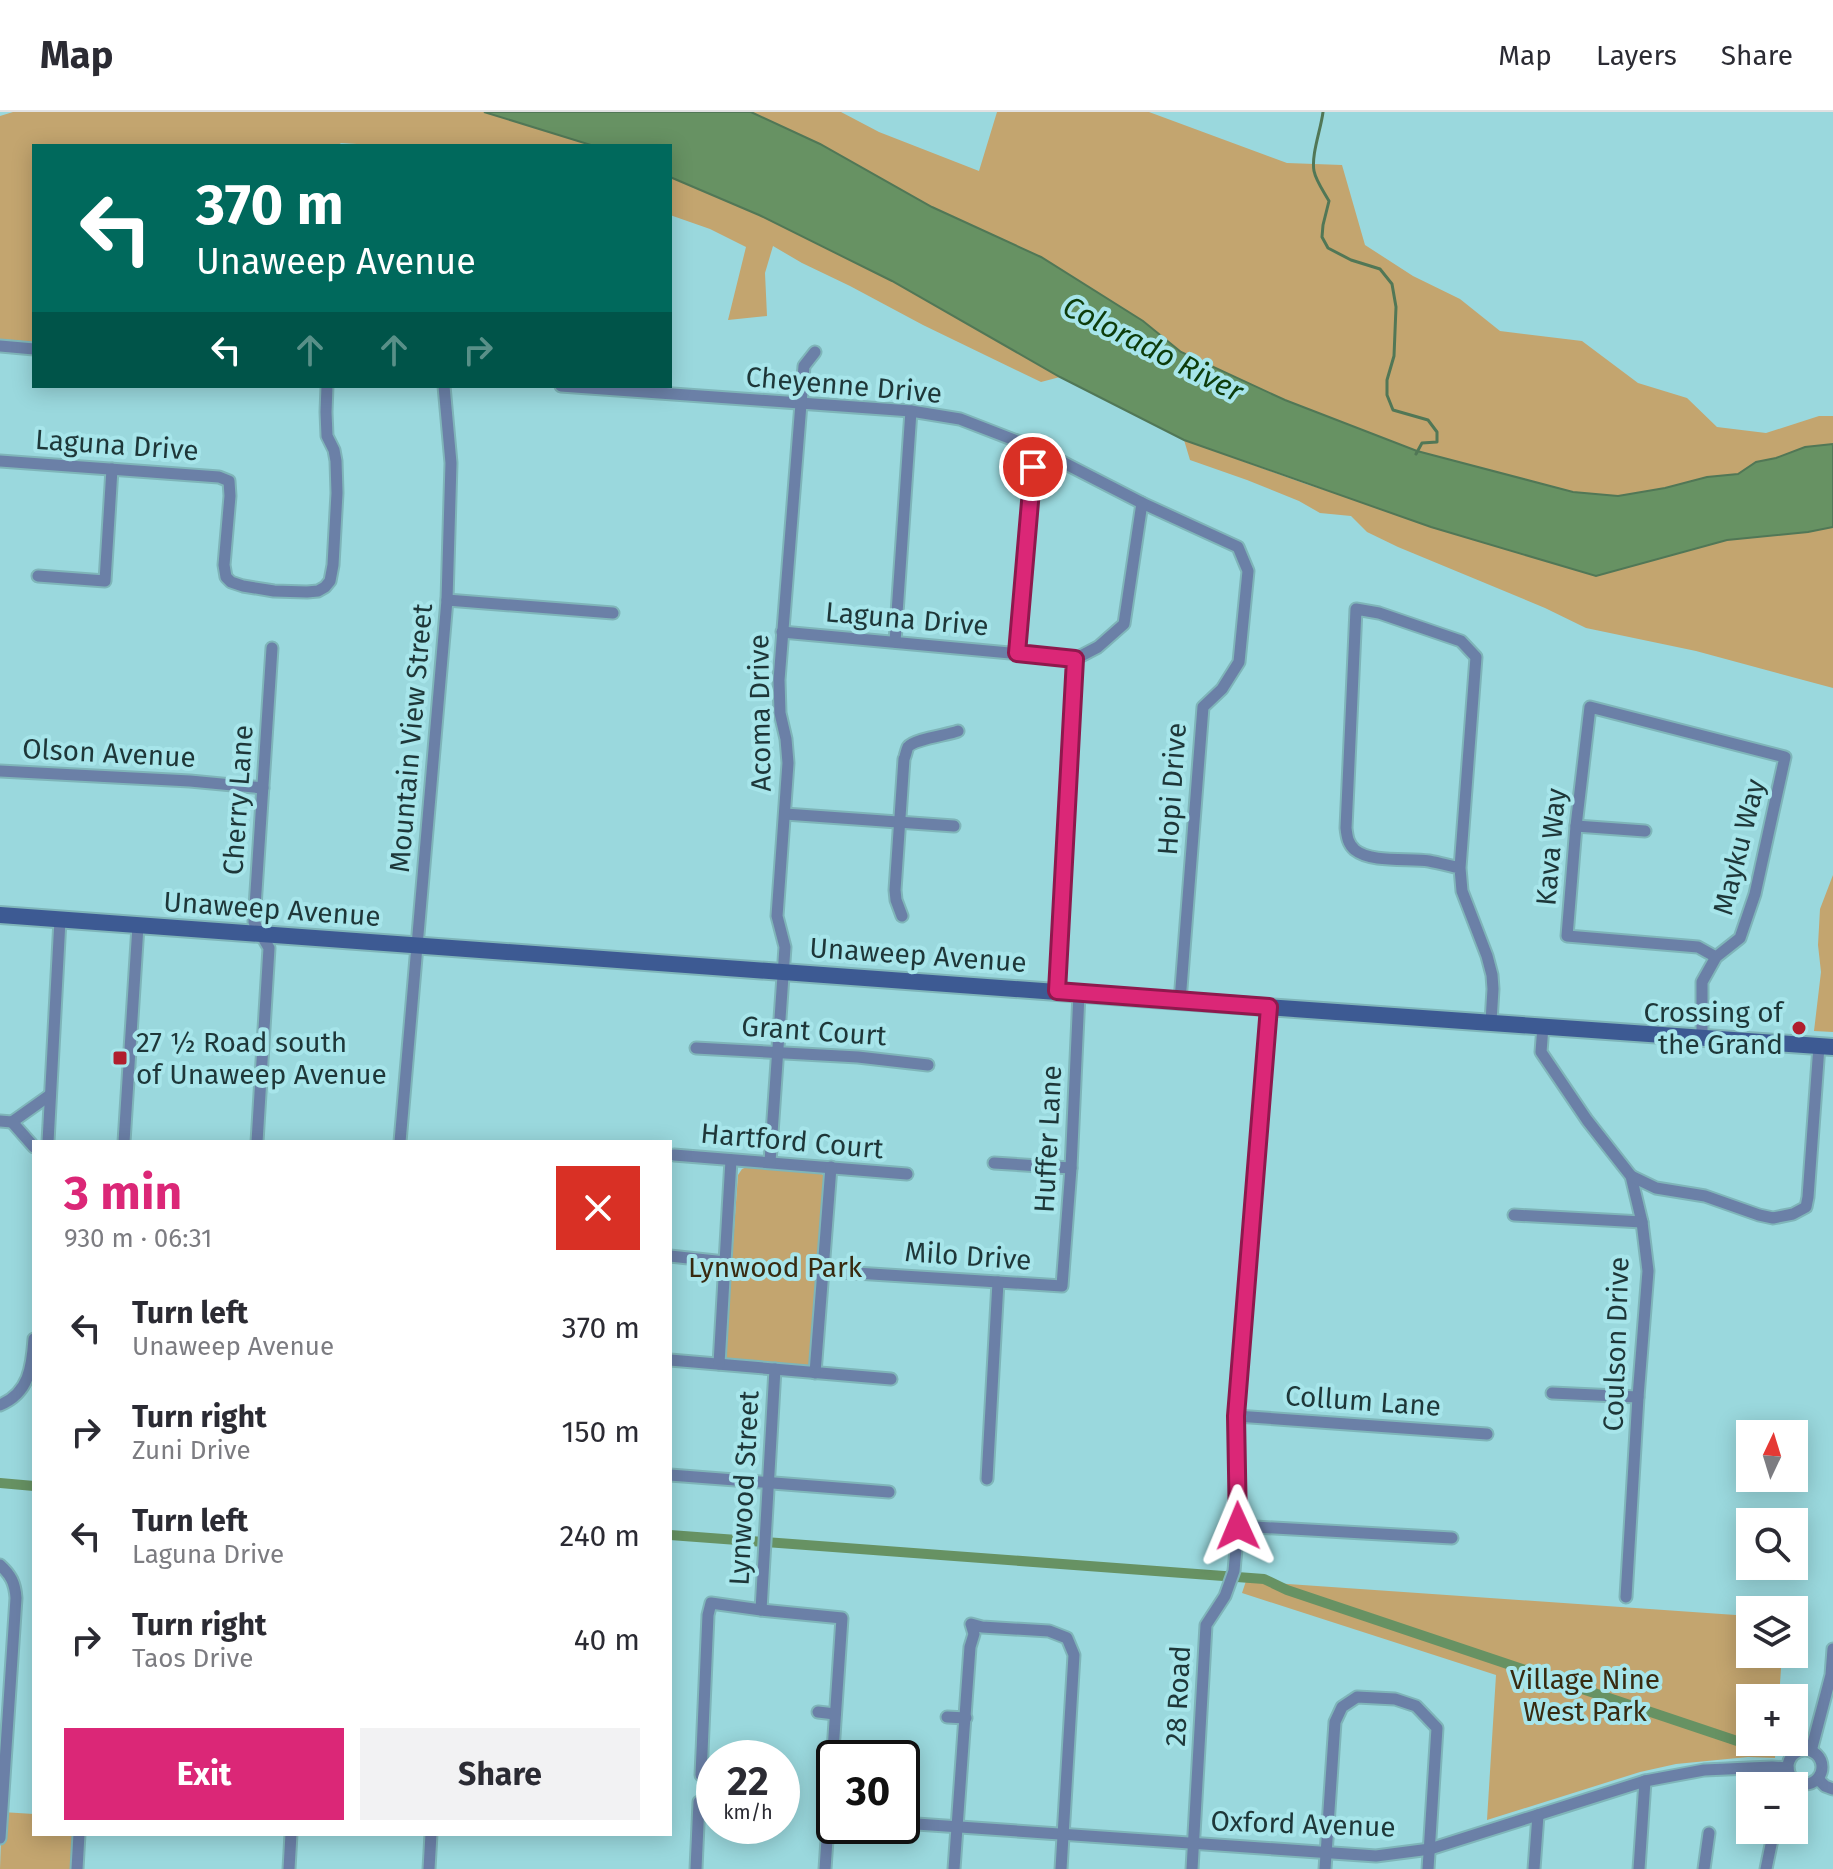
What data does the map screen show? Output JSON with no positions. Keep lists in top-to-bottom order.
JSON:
{
  "streets": {
    "main road": ["Unaweep Avenue"],
    "street": [
      "Cheyenne Drive",
      "Laguna Drive",
      "Acoma Drive",
      "Mountain View Street",
      "Olson Avenue",
      "Hopi Drive",
      "Cherry Lane",
      "Kava Way",
      "Mayku Way",
      "Grant Court",
      "Huffer Lane",
      "Hartford Court",
      "Milo Drive",
      "Coulson Drive",
      "Collum Lane",
      "Lynwood Street",
      "28 Road",
      "Oxford Avenue"
    ]
  },
  "crossings": [
    ["Cheyenne Drive", "Acoma Drive"],
    ["Cheyenne Drive", "Hopi Drive"],
    ["Laguna Drive", "Acoma Drive"],
    ["Acoma Drive", "Unaweep Avenue"],
    ["Mountain View Street", "Unaweep Avenue"],
    ["Olson Avenue", "Cherry Lane"],
    ["Hopi Drive", "Unaweep Avenue"],
    ["Cherry Lane", "Unaweep Avenue"],
    ["Kava Way", "Mayku Way"],
    ["Mayku Way", "Unaweep Avenue"],
    ["Unaweep Avenue", "Huffer Lane"],
    ["Unaweep Avenue", "Coulson Drive"],
    ["Unaweep Avenue", "28 Road"],
    ["Huffer Lane", "Milo Drive"],
    ["Collum Lane", "28 Road"],
    ["28 Road", "Oxford Avenue"]
  ],
  "water": ["Colorado River"],
  "parks": ["Lynwood Park", "Village Nine West Park"],
  "places": {
    "other": ["Crossing of the Grand"],
    "transit": ["27 ½ Road south of Unaweep Avenue"]
  },
  "north": "top",
  "page": {
    "header": "Map",
    "nav": ["Map", "Layers", "Share"],
    "turn": ["370 m", "Unaweep Avenue"],
    "heading": ["3 min", "930 m · 06:31"],
    "list": [
      {
        "name": "Turn left",
        "note": "Unaweep Avenue",
        "value": "370 m"
      },
      {
        "name": "Turn right",
        "note": "Zuni Drive",
        "value": "150 m"
      },
      {
        "name": "Turn left",
        "note": "Laguna Drive",
        "value": "240 m"
      },
      {
        "name": "Turn right",
        "note": "Taos Drive",
        "value": "40 m"
      }
    ],
    "map_buttons": ["+", "−"],
    "buttons": ["Exit", "Share"],
    "speed": "22 km/h",
    "limit": "30"
  }
}
